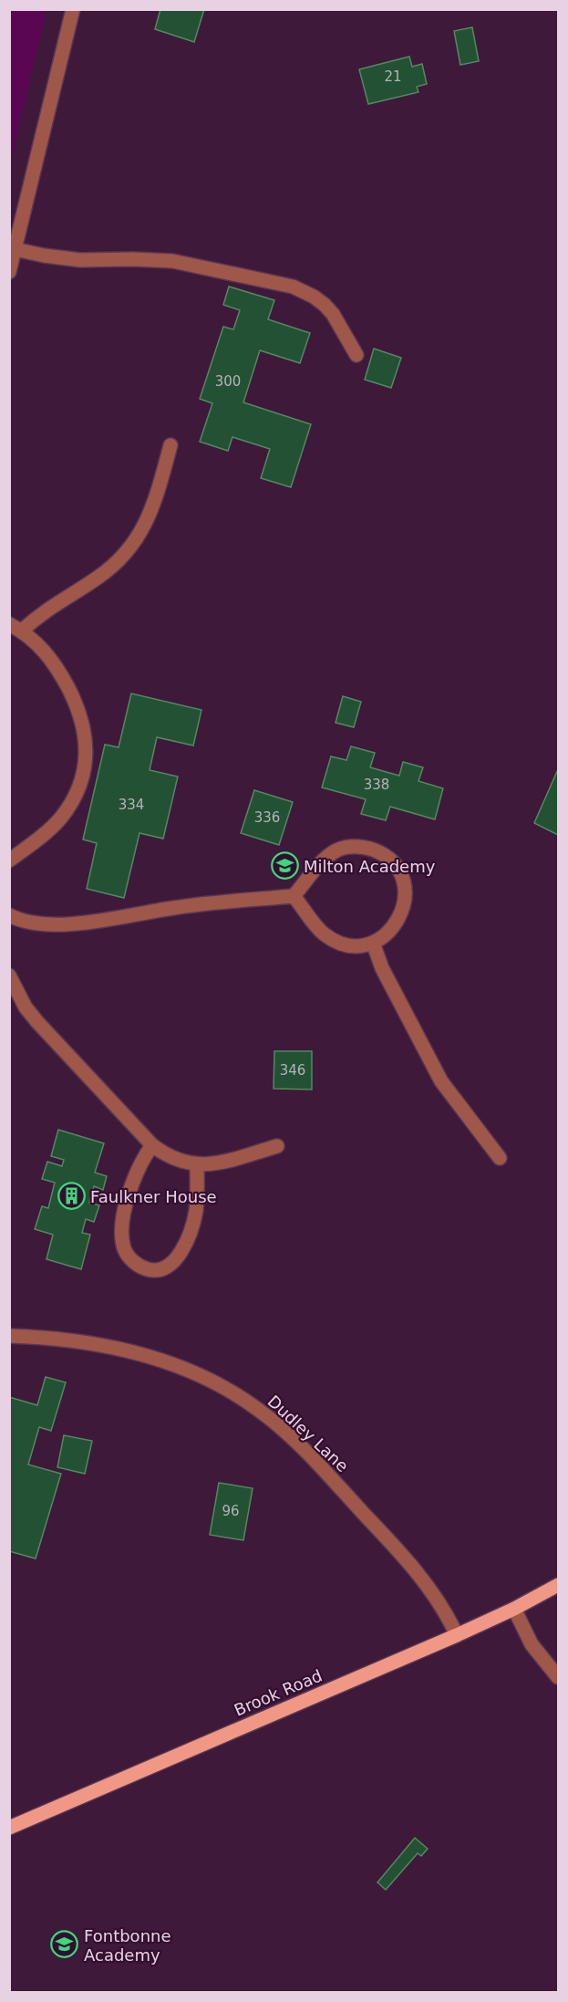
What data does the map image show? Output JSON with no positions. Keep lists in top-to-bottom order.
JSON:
{
  "streets": {
    "main road": ["Brook Road"],
    "street": ["Dudley Lane"]
  },
  "crossings": [
    ["Dudley Lane", "Brook Road"]
  ],
  "places": {
    "school or university": ["Milton Academy", "Fontbonne Academy"],
    "building": ["Faulkner House"]
  },
  "house_numbers": [
    "21",
    "300",
    "338",
    "334",
    "336",
    "346",
    "96"
  ]
}
